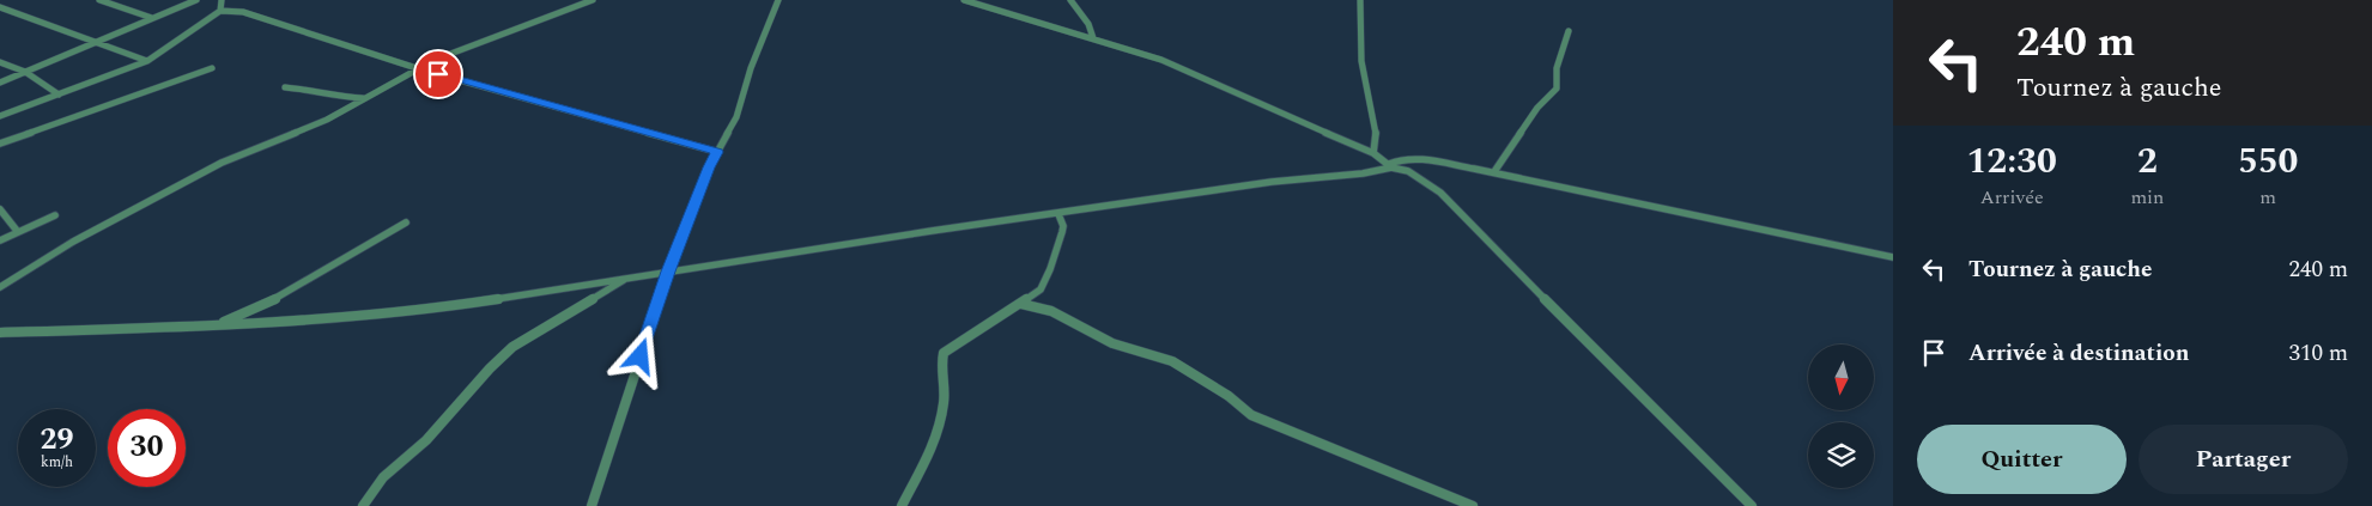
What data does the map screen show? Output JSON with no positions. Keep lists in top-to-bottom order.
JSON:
{
  "north": "bottom",
  "page": {
    "turn": ["240 m", "Tournez à gauche"],
    "eta": [
      "12:30",
      "Arrivée",
      "2",
      "min",
      "550",
      "m"
    ],
    "list": [
      {
        "name": "Tournez à gauche",
        "value": "240 m"
      },
      {
        "name": "Arrivée à destination",
        "value": "310 m"
      }
    ],
    "speed": "29 km/h",
    "limit": "30",
    "buttons": ["Quitter", "Partager"]
  }
}
